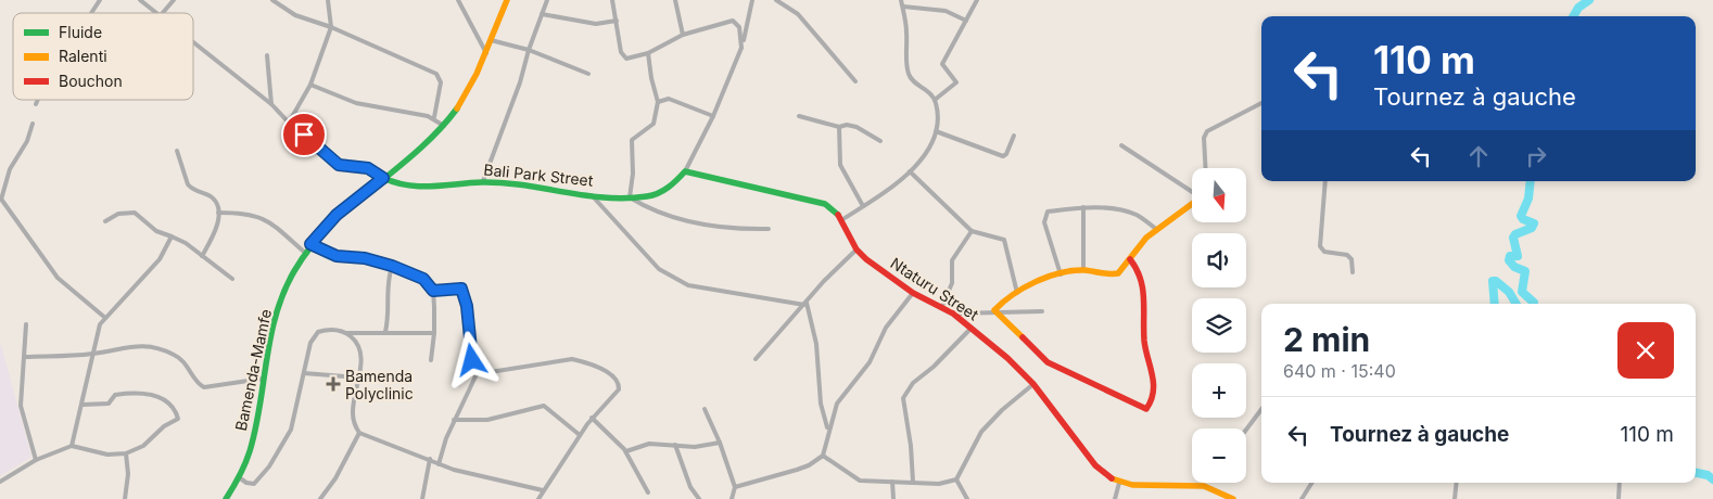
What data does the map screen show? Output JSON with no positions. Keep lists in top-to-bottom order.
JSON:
{
  "streets": {
    "main road": ["Bali Park Street", "Ntaturu Street", "Bamenda-Mamfe"]
  },
  "crossings": [
    ["Bali Park Street", "Ntaturu Street"],
    ["Bali Park Street", "Bamenda-Mamfe"]
  ],
  "places": {
    "health": ["Bamenda Polyclinic"]
  },
  "legend": ["Fluide", "Ralenti", "Bouchon"],
  "north": "bottom",
  "page": {
    "turn": ["110 m", "Tournez à gauche"],
    "map_buttons": ["+", "−"],
    "heading": ["2 min", "640 m · 15:40"],
    "list": [
      {
        "name": "Tournez à gauche",
        "value": "110 m"
      }
    ]
  }
}
